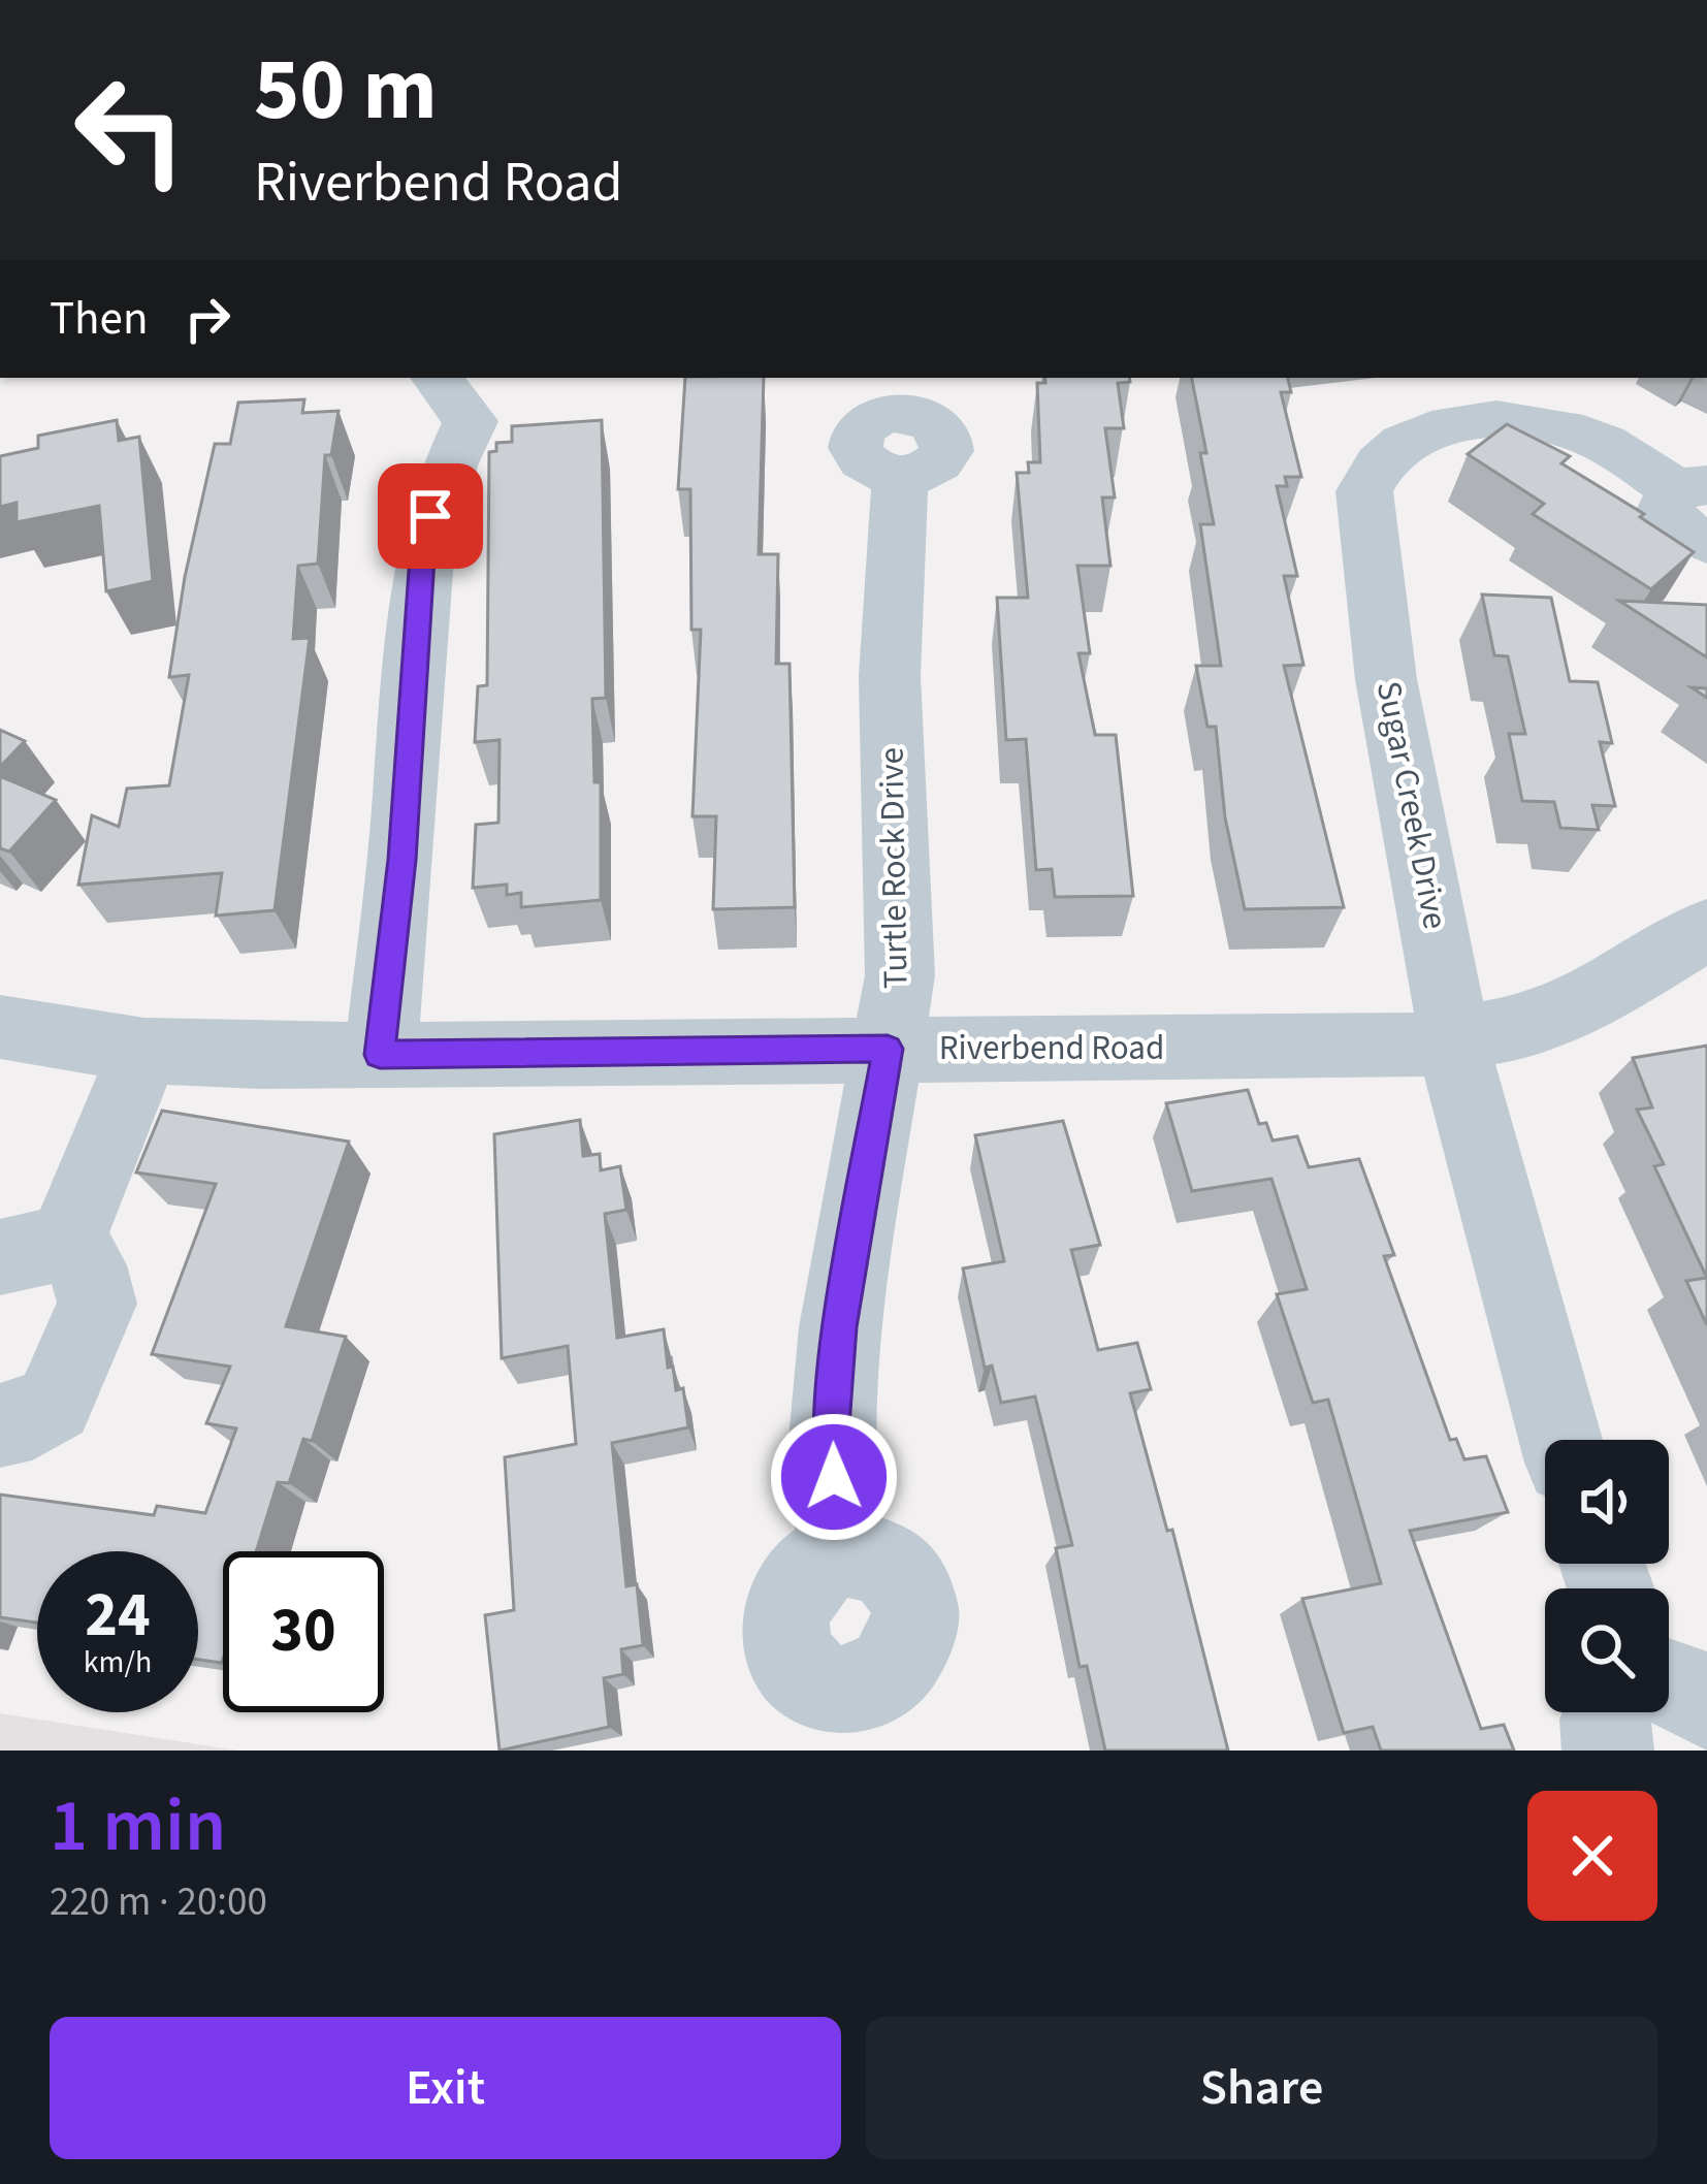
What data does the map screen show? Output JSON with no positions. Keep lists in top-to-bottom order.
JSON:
{
  "streets": {
    "street": ["Sugar Creek Drive", "Turtle Rock Drive", "Riverbend Road"]
  },
  "crossings": [
    ["Sugar Creek Drive", "Riverbend Road"],
    ["Turtle Rock Drive", "Riverbend Road"]
  ],
  "page": {
    "turn": ["50 m", "Riverbend Road"],
    "then": "Then",
    "speed": "24 km/h",
    "limit": "30",
    "heading": ["1 min", "220 m · 20:00"],
    "buttons": ["Exit", "Share"]
  }
}
